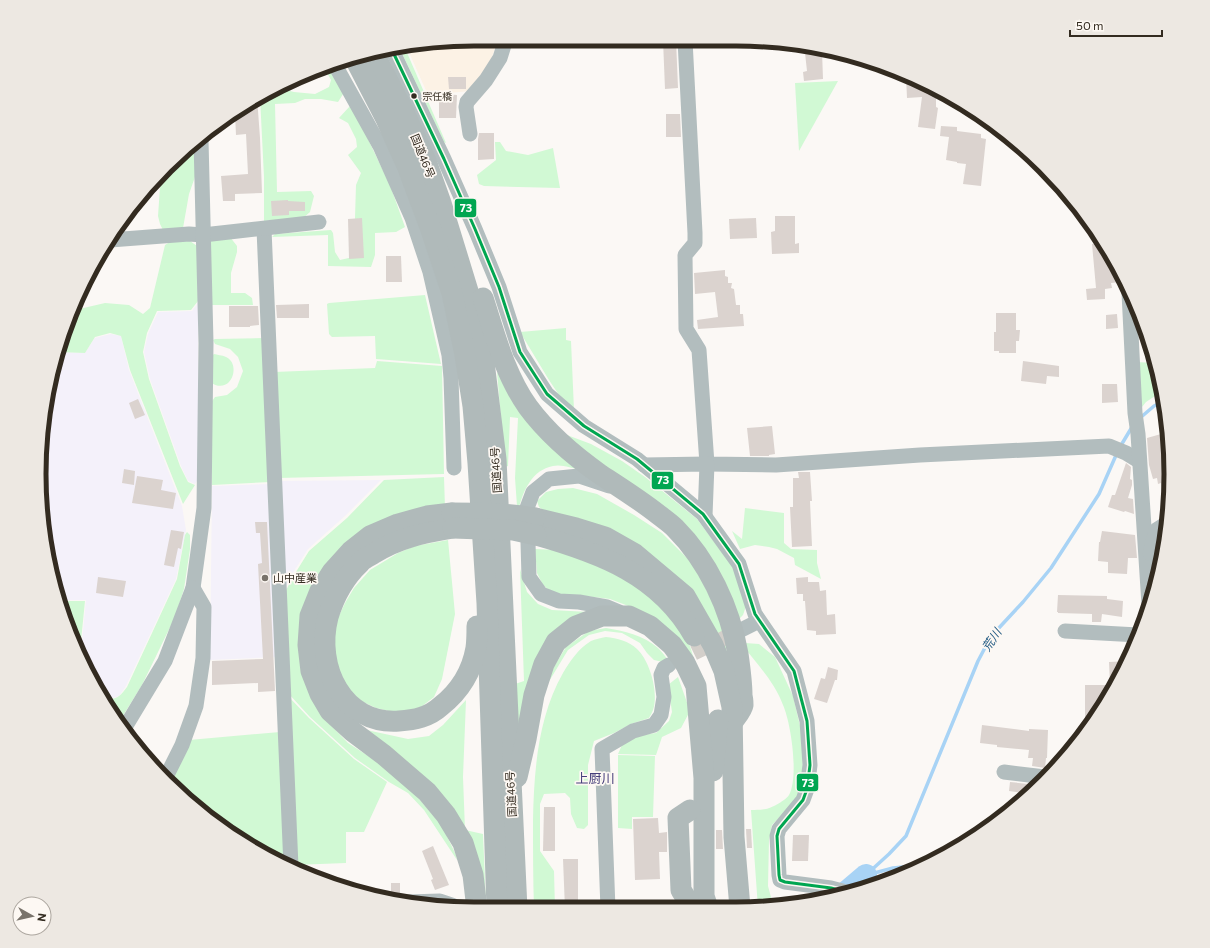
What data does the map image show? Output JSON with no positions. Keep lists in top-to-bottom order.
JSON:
{
  "streets": {
    "highway": ["国道46号"]
  },
  "districts": ["上厨川"],
  "water": ["荒川"],
  "places": ["宗任橋", "山中産業"],
  "lines": ["transit line 73"],
  "scale_bar": "50 m",
  "north": "right"
}
